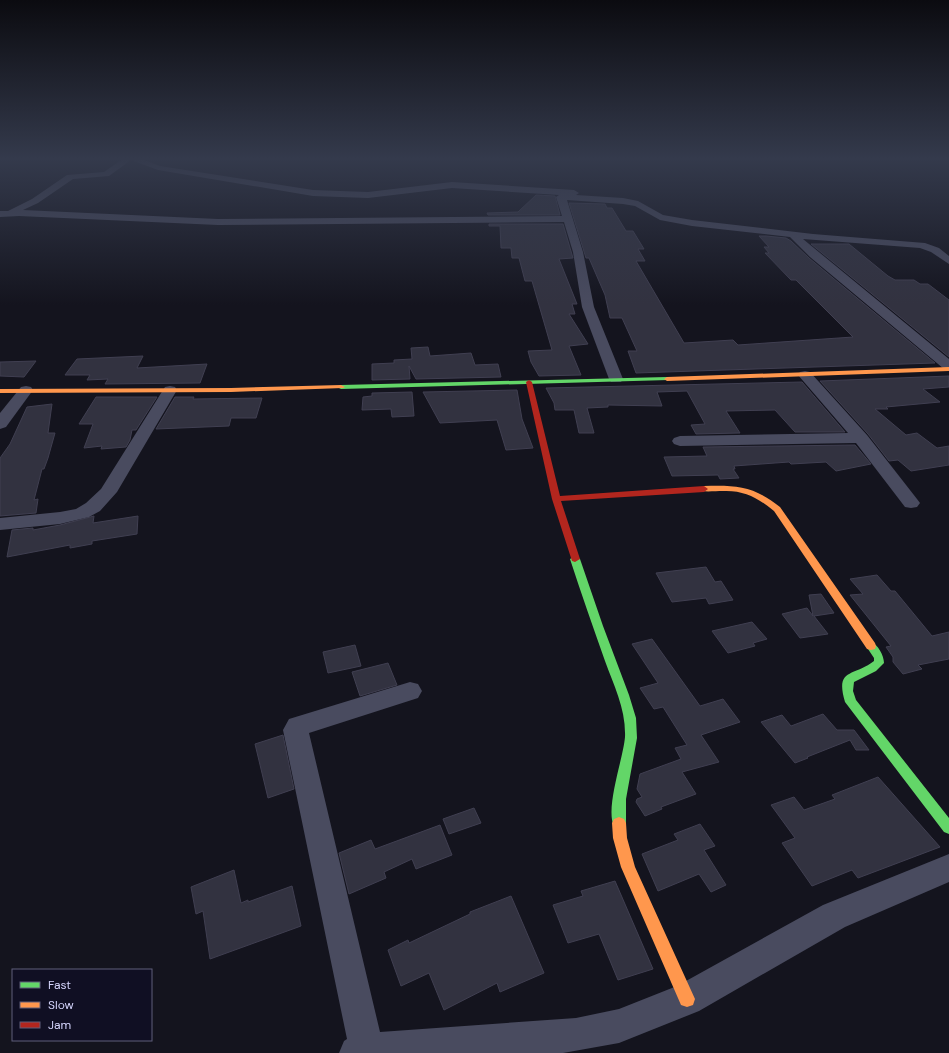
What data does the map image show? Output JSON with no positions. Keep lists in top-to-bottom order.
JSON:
{
  "legend": ["Fast", "Slow", "Jam"]
}
